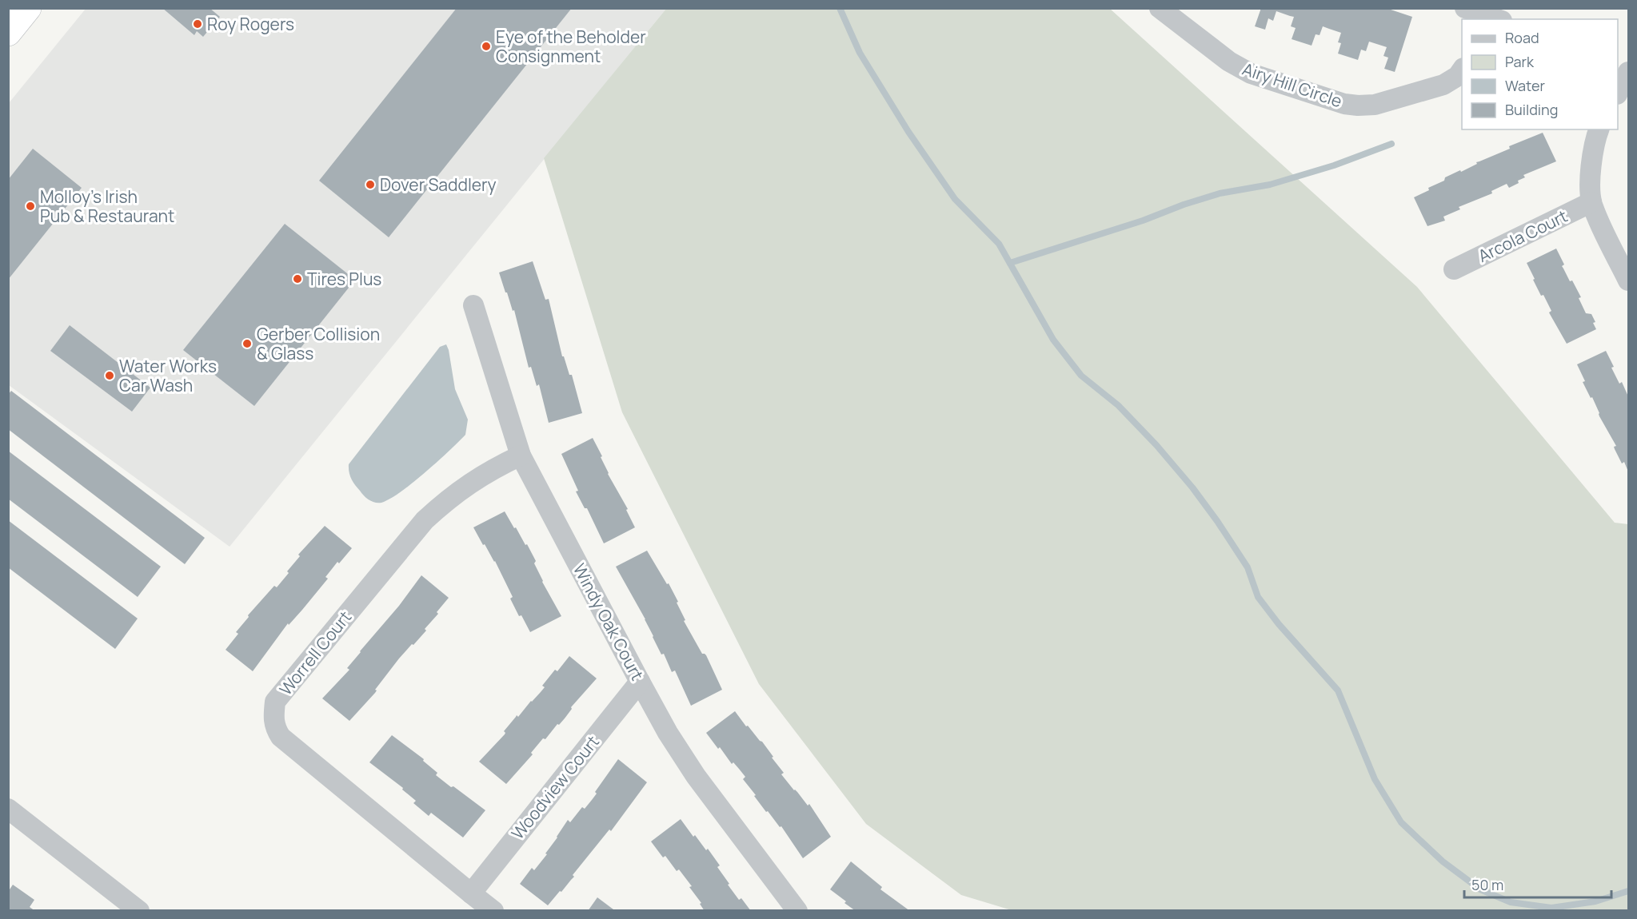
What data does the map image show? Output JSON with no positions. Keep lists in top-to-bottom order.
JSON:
{
  "streets": {
    "street": [
      "Airy Hill Circle",
      "Arcola Court",
      "Windy Oak Court",
      "Worrell Court",
      "Woodview Court"
    ]
  },
  "crossings": [
    ["Windy Oak Court", "Worrell Court"],
    ["Windy Oak Court", "Woodview Court"],
    ["Worrell Court", "Woodview Court"]
  ],
  "places": [
    "Roy Rogers",
    "Eye of the Beholder Consignment",
    "Dover Saddlery",
    "Molloy's Irish Pub & Restaurant",
    "Tires Plus",
    "Gerber Collision & Glass",
    "Water Works Car Wash"
  ],
  "legend": [
    "Road",
    "Park",
    "Water",
    "Building"
  ],
  "scale_bar": "50 m"
}
